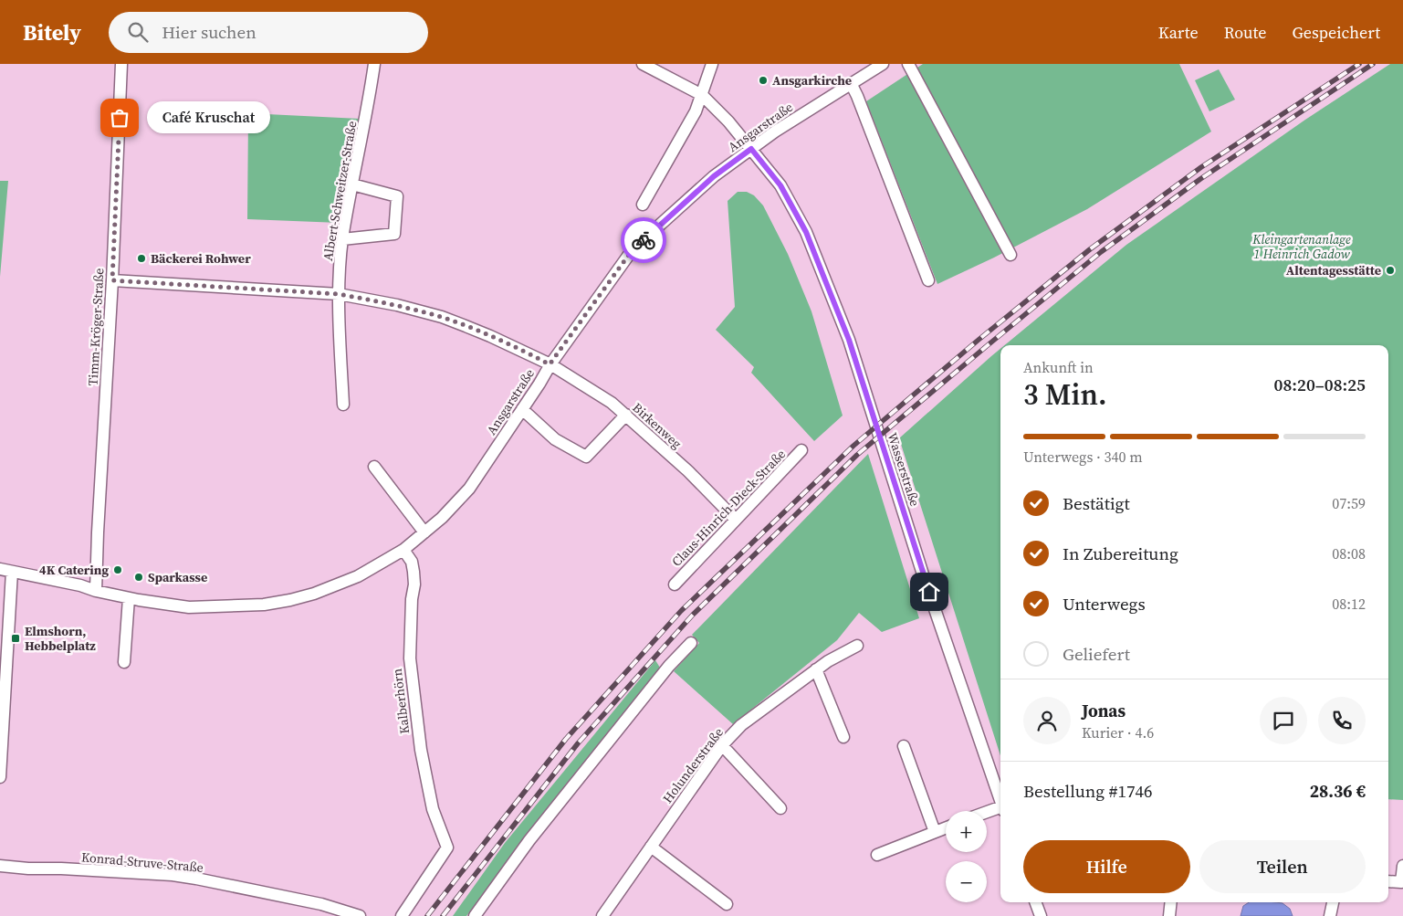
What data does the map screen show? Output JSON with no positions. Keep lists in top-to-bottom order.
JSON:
{
  "streets": {
    "street": [
      "Ansgarstraße",
      "Albert-Schweitzer-Straße",
      "Timm-Kröger-Straße",
      "Birkenweg",
      "Wasserstraße",
      "Claus-Hinrich-Dieck-Straße",
      "Kalberhörn",
      "Holunderstraße",
      "Konrad-Struve-Straße"
    ]
  },
  "crossings": [
    ["Ansgarstraße", "Timm-Kröger-Straße"],
    ["Ansgarstraße", "Birkenweg"],
    ["Ansgarstraße", "Wasserstraße"],
    ["Ansgarstraße", "Kalberhörn"],
    ["Albert-Schweitzer-Straße", "Birkenweg"],
    ["Timm-Kröger-Straße", "Birkenweg"],
    ["Birkenweg", "Claus-Hinrich-Dieck-Straße"]
  ],
  "parks": ["Kleingartenanlage 1 Heinrich Gadow"],
  "places": {
    "other": [
      "Ansgarkirche",
      "Café Kruschat",
      "Bäckerei Rohwer",
      "Altentagesstätte",
      "4K Catering",
      "Sparkasse"
    ],
    "transit": ["Elmshorn, Hebbelplatz"]
  },
  "page": {
    "header": "Bitely",
    "search": "Hier suchen",
    "nav": ["Karte", "Route", "Gespeichert"],
    "bubble": "Café Kruschat",
    "heading": ["3 Min.", "Ankunft in", "08:20–08:25"],
    "panel": [
      "Jonas",
      "Kurier · 4.6",
      "Bestellung #1746",
      "28.36 €"
    ],
    "bar": "Unterwegs · 340 m",
    "list": [
      ["Bestätigt", "07:59"],
      ["In Zubereitung", "08:08"],
      ["Unterwegs", "08:12"],
      "Geliefert"
    ],
    "map_buttons": ["+", "−"],
    "buttons": ["Hilfe", "Teilen"]
  }
}
